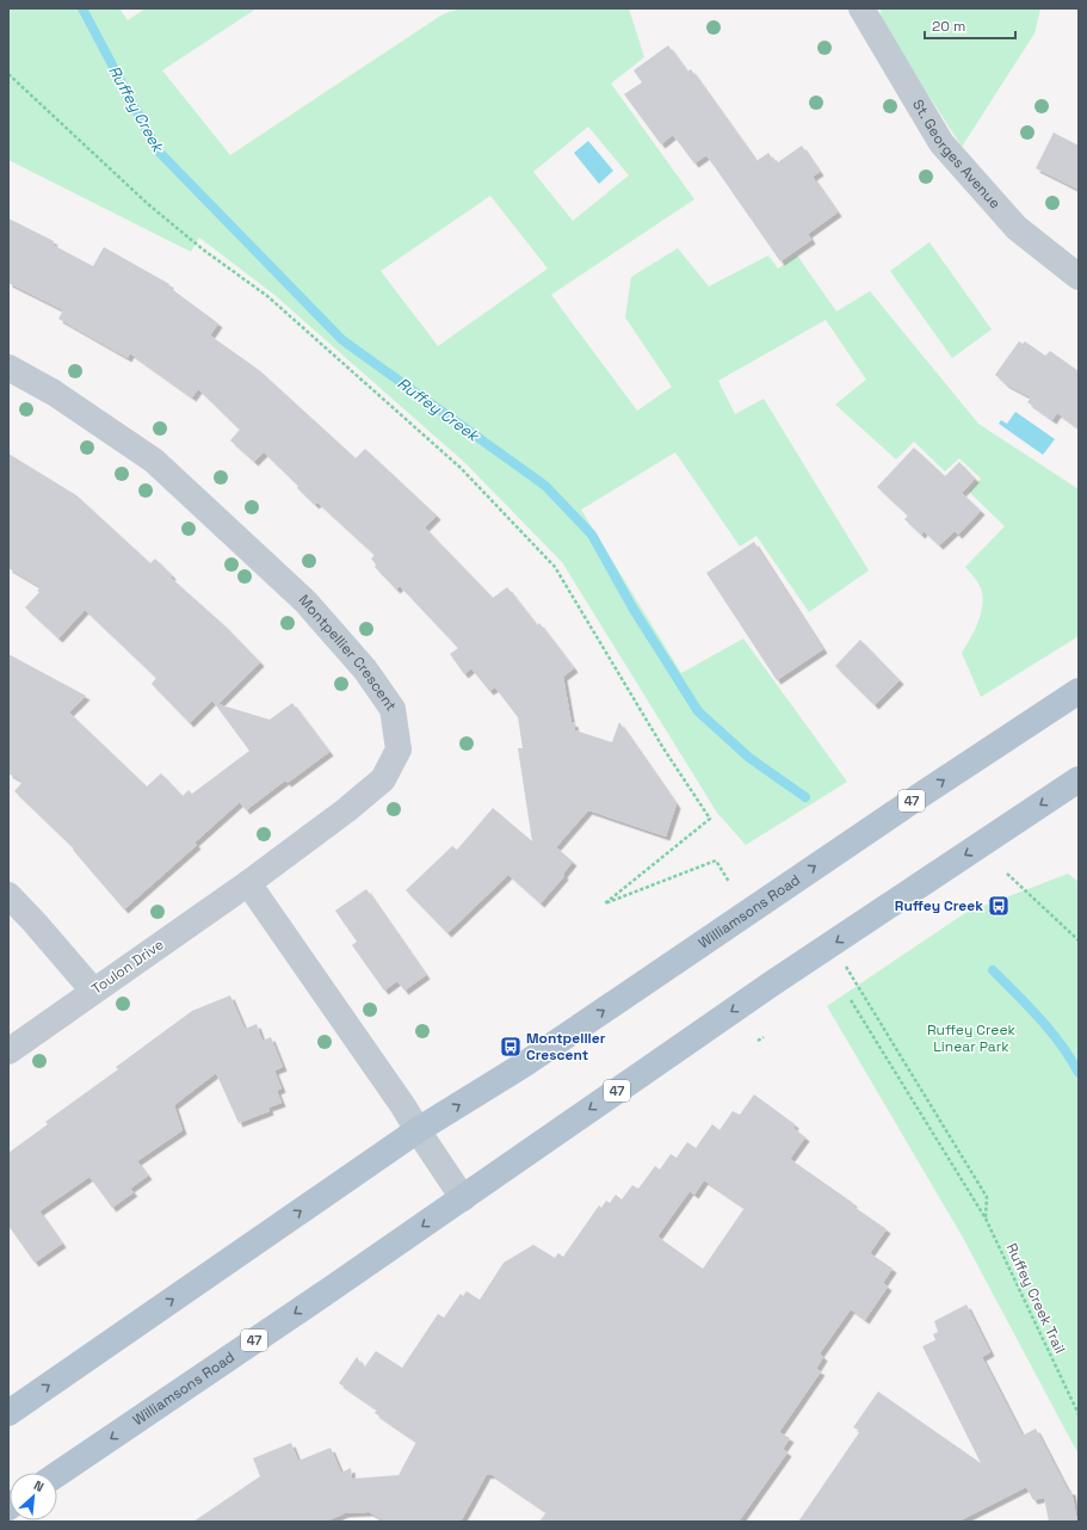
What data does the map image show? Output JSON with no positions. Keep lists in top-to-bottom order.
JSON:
{
  "streets": {
    "main road": ["47", "Williamsons Road"],
    "street": ["St. Georges Avenue", "Montpellier Crescent", "Toulon Drive"],
    "path": ["Ruffey Creek Trail"]
  },
  "crossings": [
    ["Montpellier Crescent", "Toulon Drive"]
  ],
  "water": ["Ruffey Creek"],
  "parks": ["Ruffey Creek Linear Park"],
  "places": {
    "bus stop": ["Ruffey Creek", "Montpellier Crescent"]
  },
  "scale_bar": "20 m",
  "north": "top right"
}
